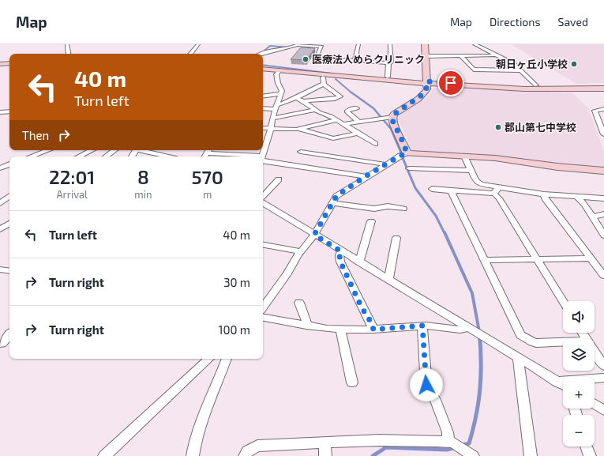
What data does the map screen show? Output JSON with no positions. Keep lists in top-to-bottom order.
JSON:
{
  "places": ["医療法人めらクリニック", "朝日ヶ丘小学校", "郡山第七中学校"],
  "page": {
    "header": "Map",
    "nav": ["Map", "Directions", "Saved"],
    "turn": ["40 m", "Turn left"],
    "then": "Then",
    "eta": [
      "22:01",
      "Arrival",
      "8",
      "min",
      "570",
      "m"
    ],
    "list": [
      {
        "name": "Turn left",
        "value": "40 m"
      },
      {
        "name": "Turn right",
        "value": "30 m"
      },
      {
        "name": "Turn right",
        "value": "100 m"
      }
    ],
    "map_buttons": ["+", "−"]
  }
}
